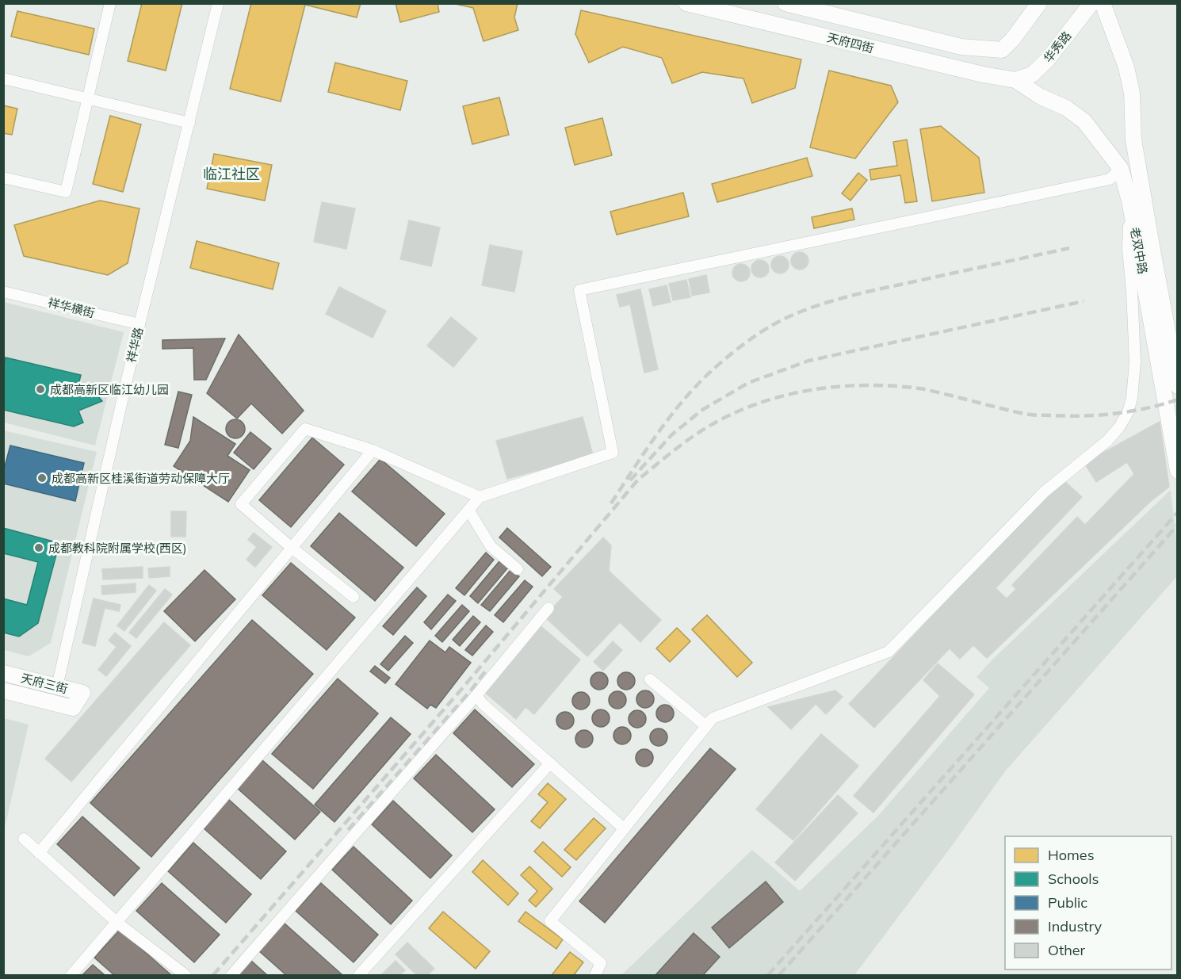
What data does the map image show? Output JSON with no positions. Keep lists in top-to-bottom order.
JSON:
{
  "streets": {
    "street": [
      "天府四街",
      "华秀路",
      "老双中路",
      "祥华横街",
      "祥华路",
      "天府三街"
    ]
  },
  "crossings": [
    ["天府四街", "华秀路"],
    ["天府四街", "老双中路"],
    ["华秀路", "老双中路"],
    ["祥华横街", "祥华路"],
    ["祥华路", "天府三街"]
  ],
  "districts": ["临江社区"],
  "places": ["成都高新区临江幼儿园", "成都高新区桂溪街道劳动保障大厅", "成都教科院附属学校(西区)"],
  "legend": [
    "Homes",
    "Schools",
    "Public",
    "Industry",
    "Other"
  ]
}
